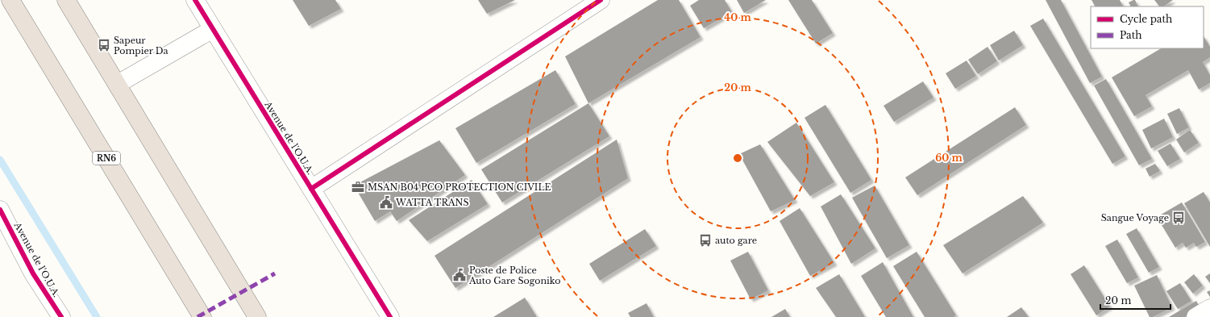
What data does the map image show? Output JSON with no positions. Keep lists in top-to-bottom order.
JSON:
{
  "streets": {
    "highway": ["RN6"],
    "street": ["Avenue de l'O.U.A."]
  },
  "places": {
    "bus stop": ["Sapeur Pompier Da", "Sangue Voyage", "auto gare"],
    "office": ["MSAN B04 PCO PROTECTION CIVILE"],
    "public building": ["WATTA TRANS", "Poste de Police Auto Gare Sogoniko"]
  },
  "legend": ["Cycle path", "Path"],
  "scale_bar": "20 m",
  "rings": ["40 m", "20 m", "60 m"]
}
